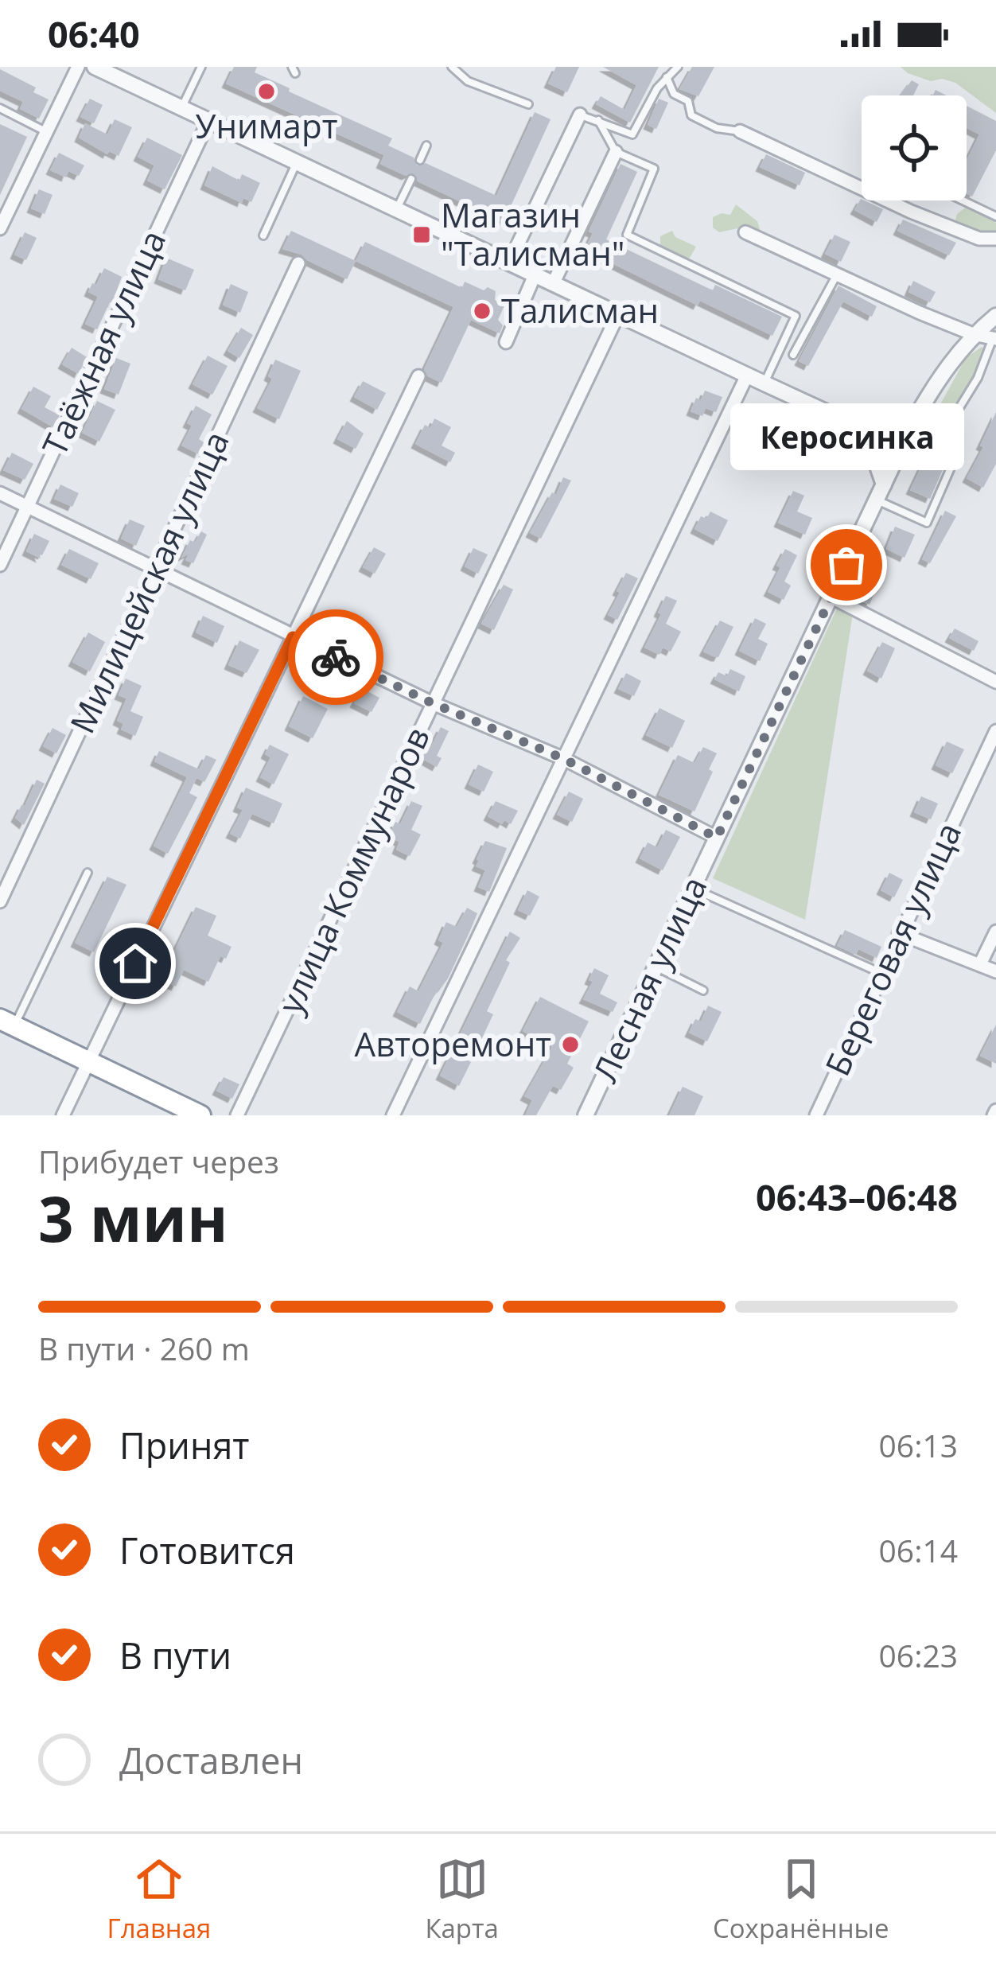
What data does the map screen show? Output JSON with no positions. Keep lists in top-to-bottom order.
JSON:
{
  "streets": {
    "street": [
      "Таёжная улица",
      "Милицейская улица",
      "улица Коммунаров",
      "Береговая улица",
      "Лесная улица"
    ]
  },
  "places": {
    "other": [
      "Унимарт",
      "Талисман",
      "Керосинка",
      "Авторемонт"
    ],
    "transit": ["Магазин \"Талисман\""]
  },
  "page": {
    "status": "06:40",
    "bubble": "Керосинка",
    "heading": ["3 мин", "Прибудет через", "06:43–06:48"],
    "bar": "В пути · 260 m",
    "list": [
      ["Принят", "06:13"],
      ["Готовится", "06:14"],
      ["В пути", "06:23"],
      "Доставлен"
    ],
    "tabs": ["Главная", "Карта", "Сохранённые"]
  }
}
